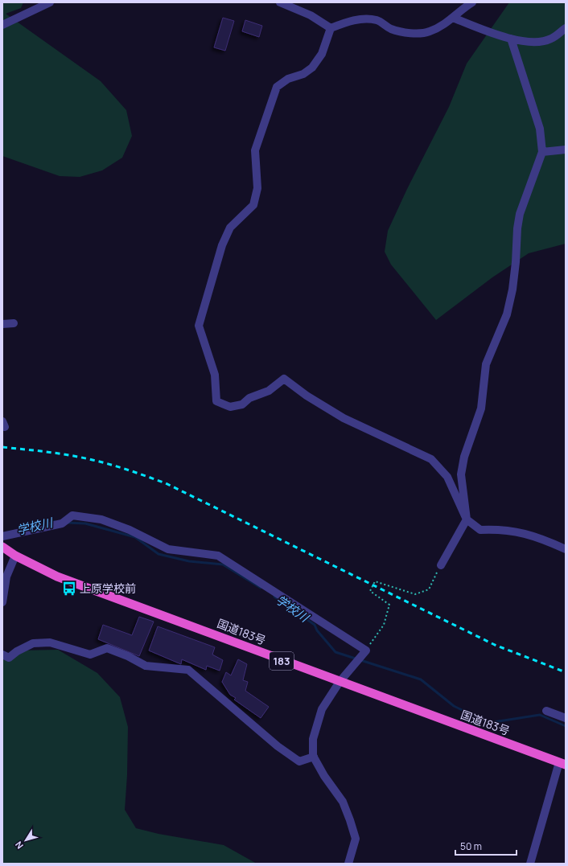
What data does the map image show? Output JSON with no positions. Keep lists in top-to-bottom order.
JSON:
{
  "streets": {
    "highway": ["国道183号", "183"]
  },
  "water": ["学校川"],
  "places": {
    "bus stop": ["上原学校前"]
  },
  "scale_bar": "50 m",
  "north": "bottom left"
}
